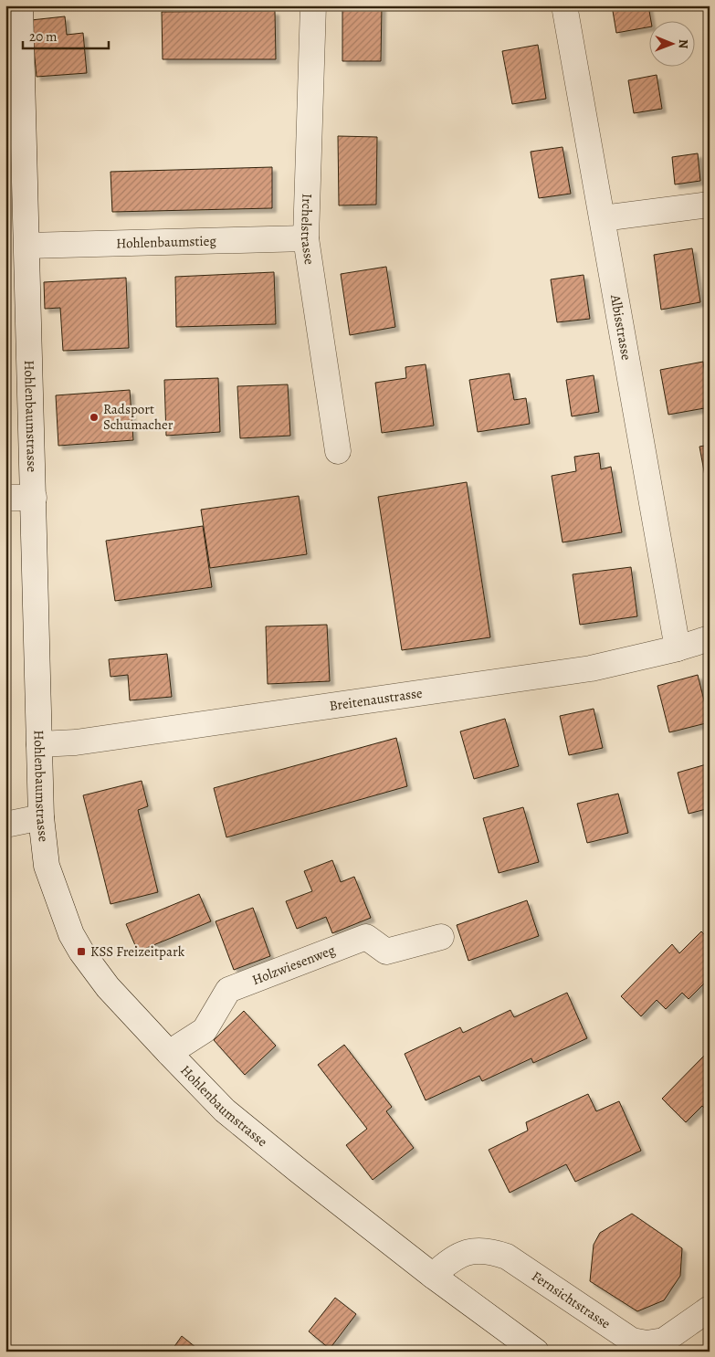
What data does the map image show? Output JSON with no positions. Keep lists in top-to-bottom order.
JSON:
{
  "streets": {
    "street": [
      "Irchelstrasse",
      "Hohlenbaumstieg",
      "Albisstrasse",
      "Hohlenbaumstrasse",
      "Breitenaustrasse",
      "Holzwiesenweg",
      "Fernsichtstrasse"
    ]
  },
  "crossings": [
    ["Irchelstrasse", "Hohlenbaumstieg"],
    ["Hohlenbaumstieg", "Hohlenbaumstrasse"],
    ["Albisstrasse", "Breitenaustrasse"],
    ["Hohlenbaumstrasse", "Breitenaustrasse"],
    ["Hohlenbaumstrasse", "Holzwiesenweg"],
    ["Hohlenbaumstrasse", "Fernsichtstrasse"]
  ],
  "places": {
    "other": ["Radsport Schumacher"],
    "transit": ["KSS Freizeitpark"]
  },
  "scale_bar": "20 m",
  "north": "right"
}
